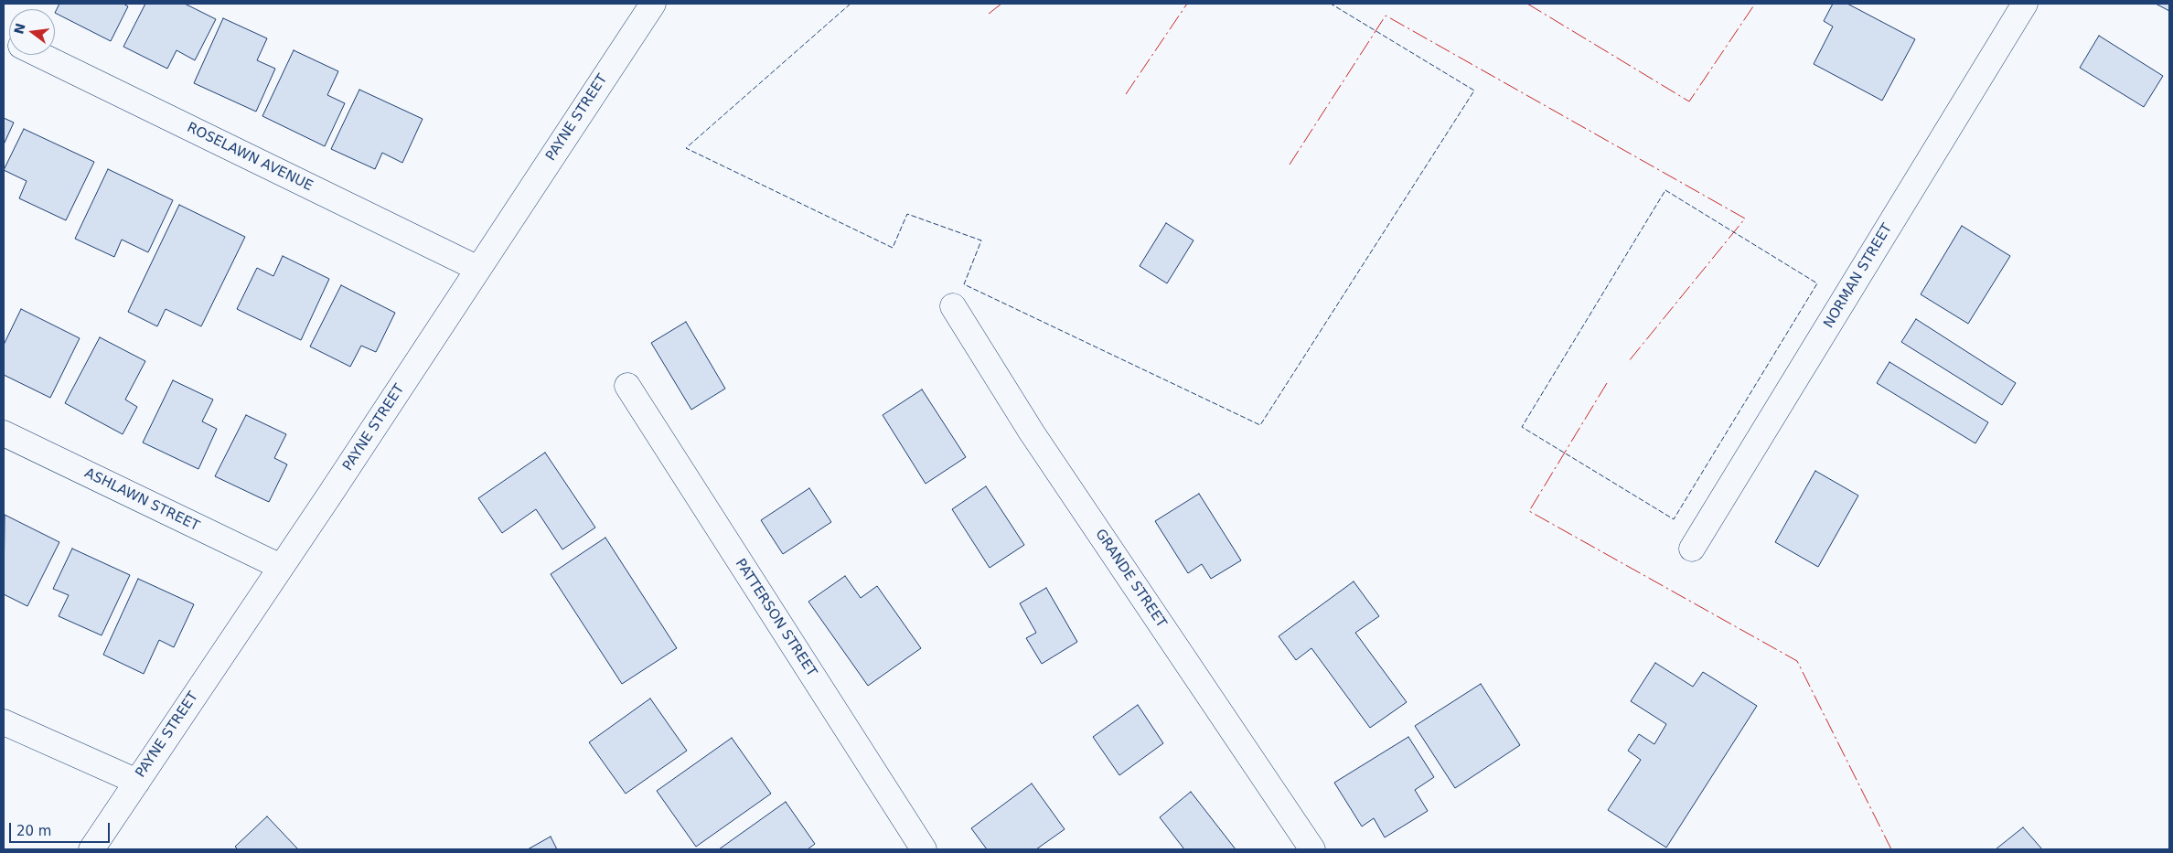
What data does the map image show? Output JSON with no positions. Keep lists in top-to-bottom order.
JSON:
{
  "streets": {
    "street": [
      "PAYNE STREET",
      "ROSELAWN AVENUE",
      "NORMAN STREET",
      "ASHLAWN STREET",
      "GRANDE STREET",
      "PATTERSON STREET"
    ]
  },
  "crossings": [
    ["PAYNE STREET", "ROSELAWN AVENUE"],
    ["PAYNE STREET", "ASHLAWN STREET"]
  ],
  "scale_bar": "20 m",
  "north": "left"
}
